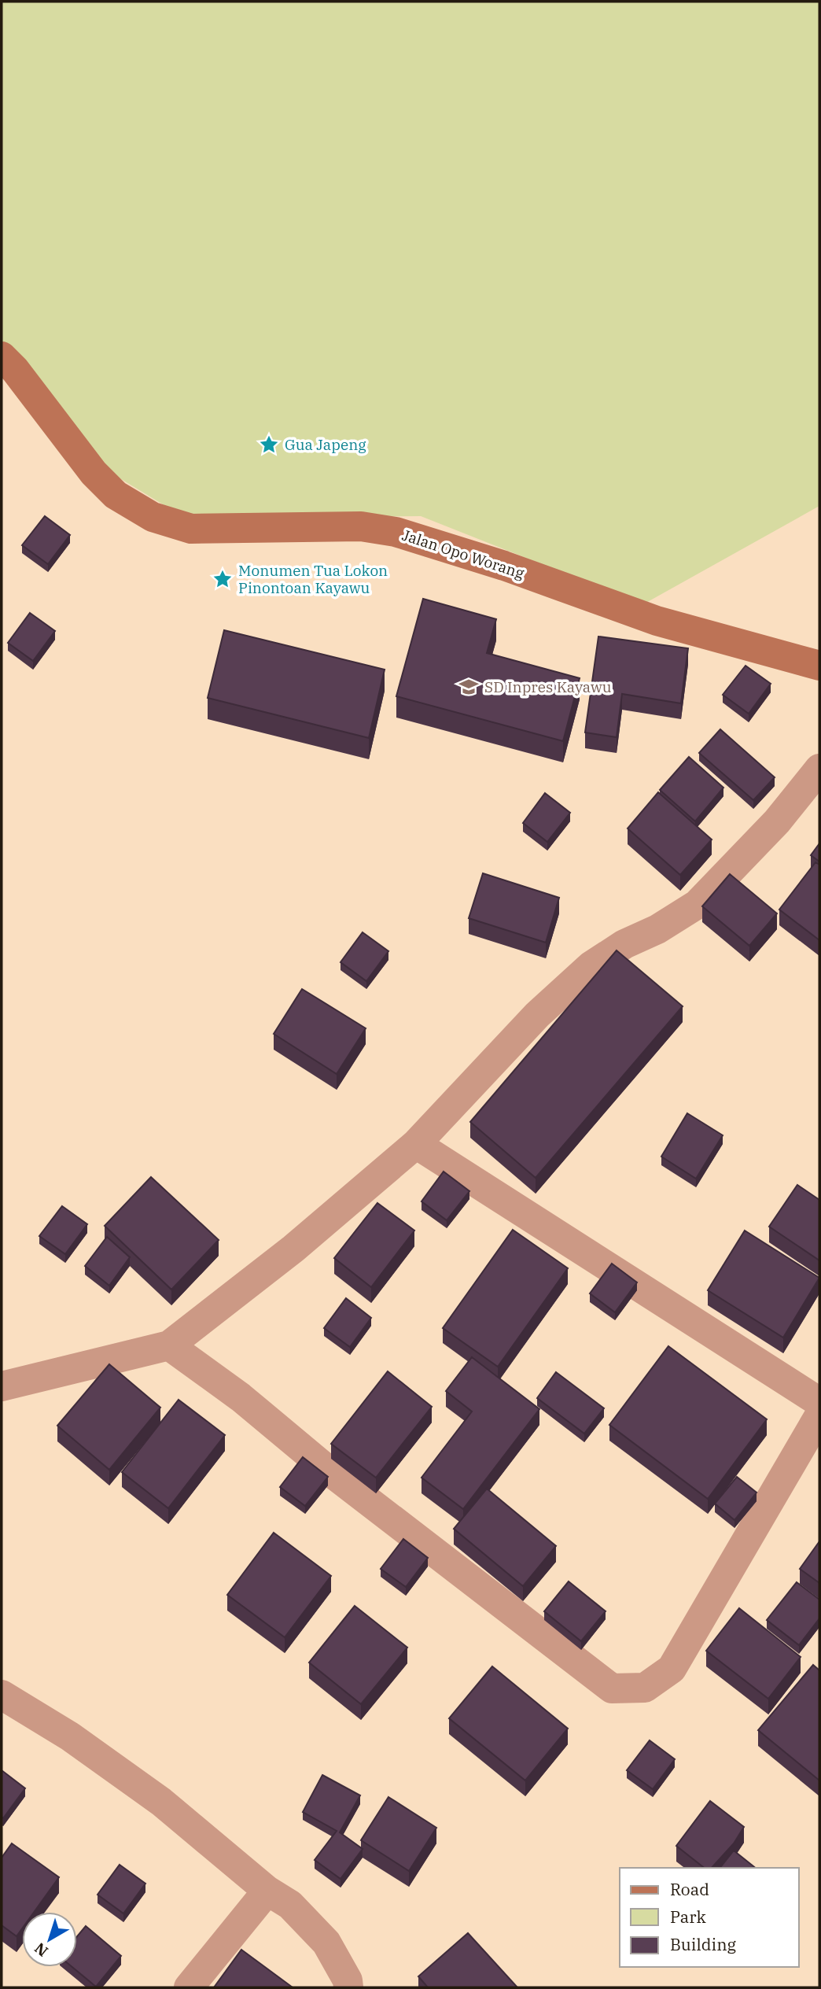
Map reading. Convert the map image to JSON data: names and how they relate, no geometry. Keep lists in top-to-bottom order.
{
  "streets": {
    "street": ["Jalan Opo Worang"]
  },
  "places": {
    "place": ["Gua Japeng", "Monumen Tua Lokon Pinontoan Kayawu"],
    "school or university": ["SD Inpres Kayawu"]
  },
  "legend": ["Road", "Park", "Building"],
  "north": "bottom left"
}
